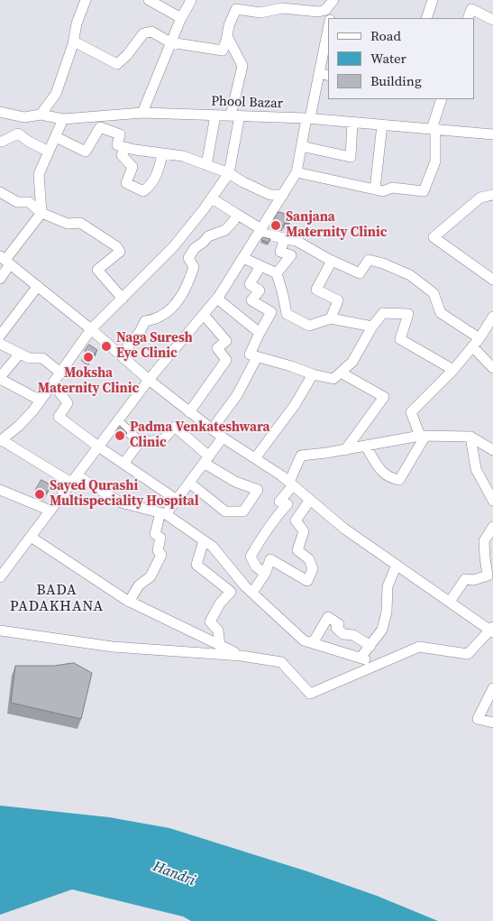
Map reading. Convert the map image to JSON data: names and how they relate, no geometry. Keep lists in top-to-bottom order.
{
  "streets": {
    "street": ["Phool Bazar"]
  },
  "districts": ["BADA PADAKHANA"],
  "water": ["Handri"],
  "places": [
    "Sanjana Maternity Clinic",
    "Naga Suresh Eye Clinic",
    "Moksha Maternity Clinic",
    "Padma Venkateshwara Clinic",
    "Sayed Qurashi Multispeciality Hospital"
  ],
  "legend": ["Road", "Water", "Building"]
}
